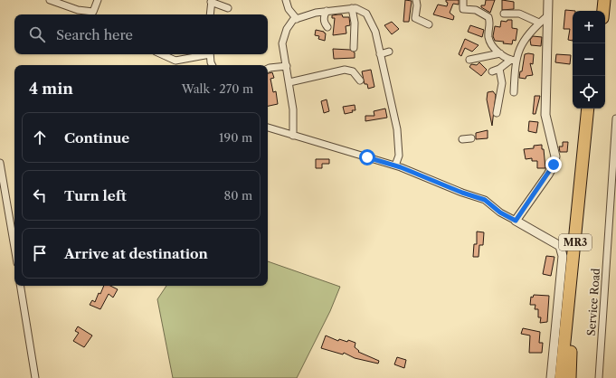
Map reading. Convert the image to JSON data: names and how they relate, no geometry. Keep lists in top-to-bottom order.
{
  "streets": {
    "highway": ["MR3"],
    "street": ["Service Road"]
  },
  "page": {
    "map_buttons": ["+", "−"],
    "search": "Search here",
    "heading": ["4 min", "Walk · 270 m"],
    "list": [
      ["Continue", "190 m"],
      ["Turn left", "80 m"],
      "Arrive at destination"
    ]
  }
}
